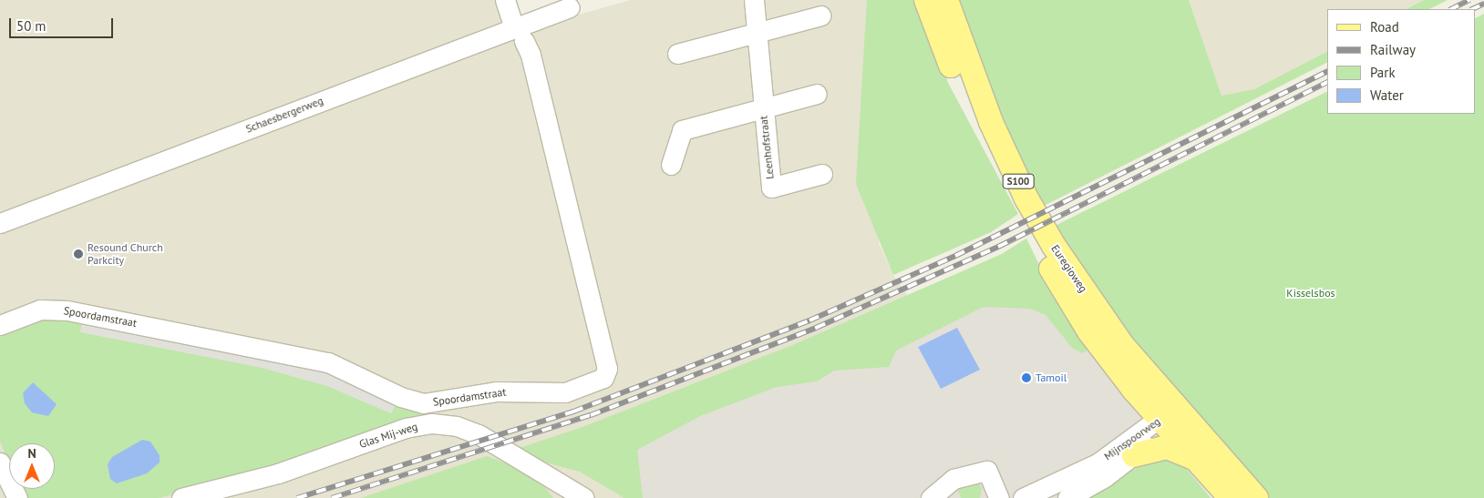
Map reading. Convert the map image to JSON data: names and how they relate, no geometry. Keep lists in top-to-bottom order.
{
  "streets": {
    "main road": ["S100", "Euregioweg"],
    "street": [
      "Schaesbergerweg",
      "Leenhofstraat",
      "Spoordamstraat",
      "Glas Mij-weg",
      "Mijnspoorweg"
    ]
  },
  "crossings": [
    ["Schaesbergerweg", "Spoordamstraat"],
    ["S100", "Euregioweg"],
    ["S100", "Mijnspoorweg"],
    ["Euregioweg", "Mijnspoorweg"]
  ],
  "parks": ["Kisselsbos"],
  "places": ["Resound Church Parkcity", "Tamoil"],
  "legend": [
    "Road",
    "Railway",
    "Park",
    "Water"
  ],
  "scale_bar": "50 m",
  "north": "top"
}
